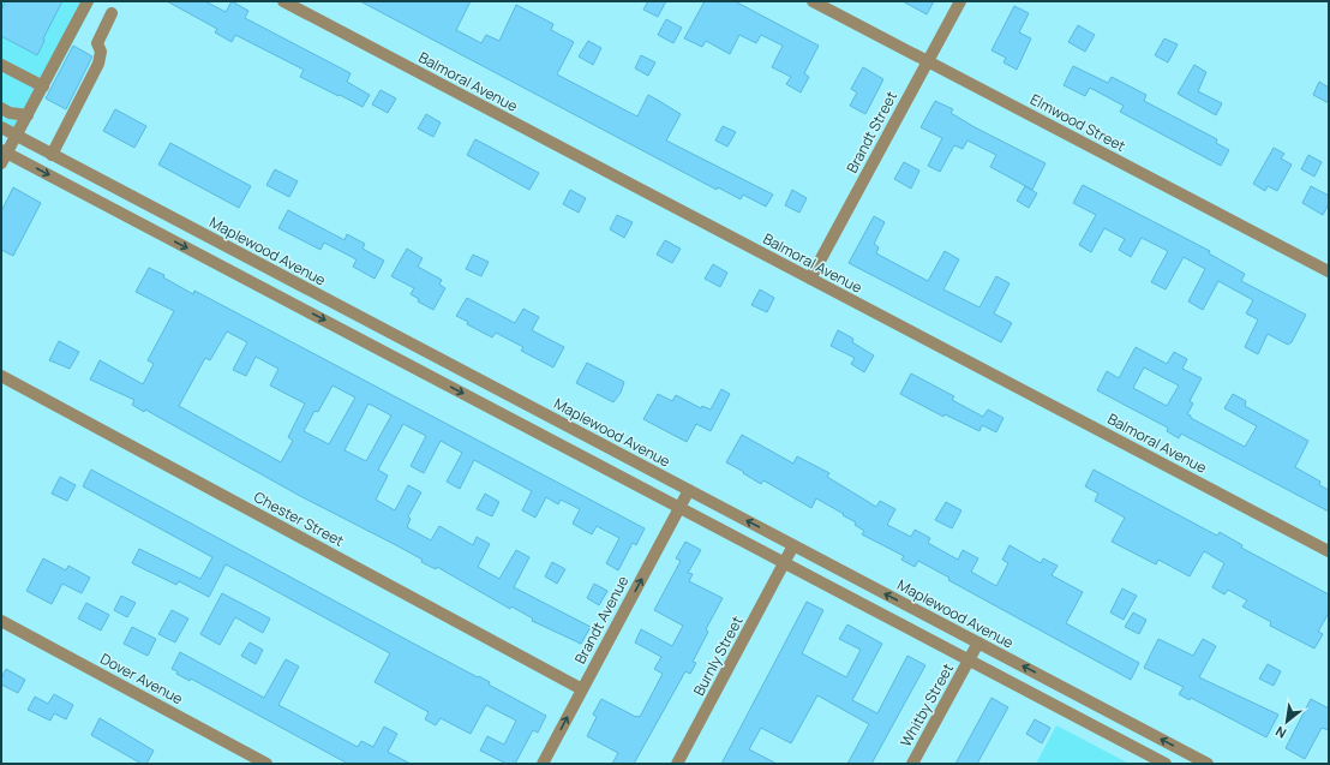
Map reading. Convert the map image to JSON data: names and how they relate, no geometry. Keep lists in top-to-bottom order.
{
  "streets": {
    "street": [
      "Balmoral Avenue",
      "Elmwood Street",
      "Brandt Street",
      "Maplewood Avenue",
      "Chester Street",
      "Brandt Avenue",
      "Burnly Street",
      "Dover Avenue",
      "Whitby Street"
    ]
  },
  "crossings": [
    ["Balmoral Avenue", "Brandt Street"],
    ["Elmwood Street", "Brandt Street"],
    ["Maplewood Avenue", "Brandt Avenue"],
    ["Maplewood Avenue", "Burnly Street"],
    ["Maplewood Avenue", "Whitby Street"],
    ["Chester Street", "Brandt Avenue"]
  ],
  "one_way": ["Brandt Avenue"],
  "north": "bottom left"
}
